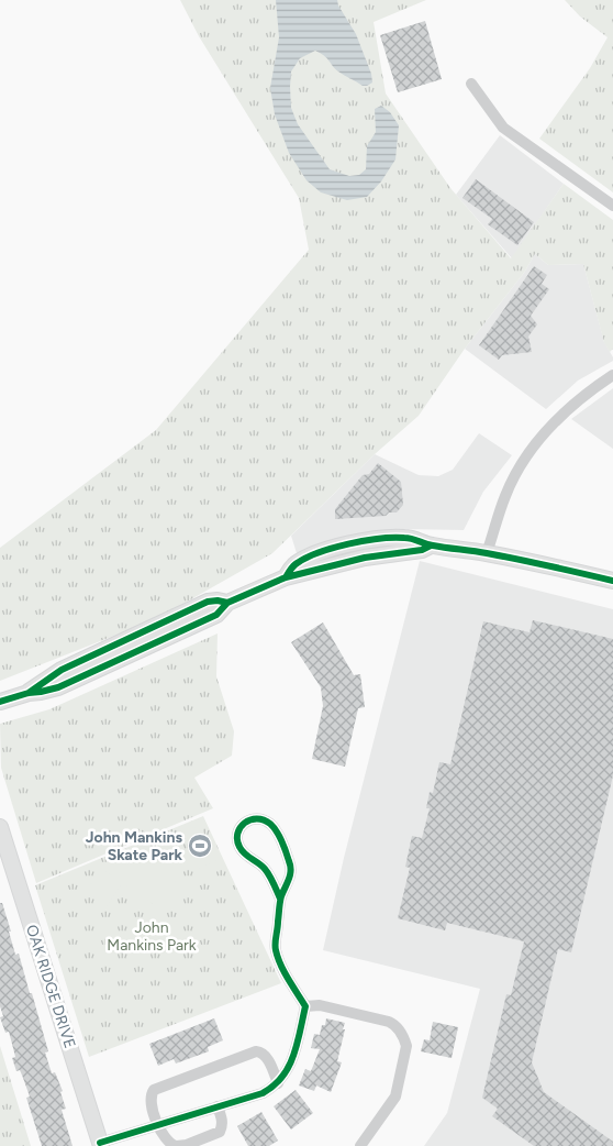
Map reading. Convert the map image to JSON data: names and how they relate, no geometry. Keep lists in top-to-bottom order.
{
  "streets": {
    "street": ["OAK RIDGE DRIVE"]
  },
  "parks": ["John Mankins Park"],
  "places": {
    "sports": ["John Mankins Skate Park"]
  }
}
